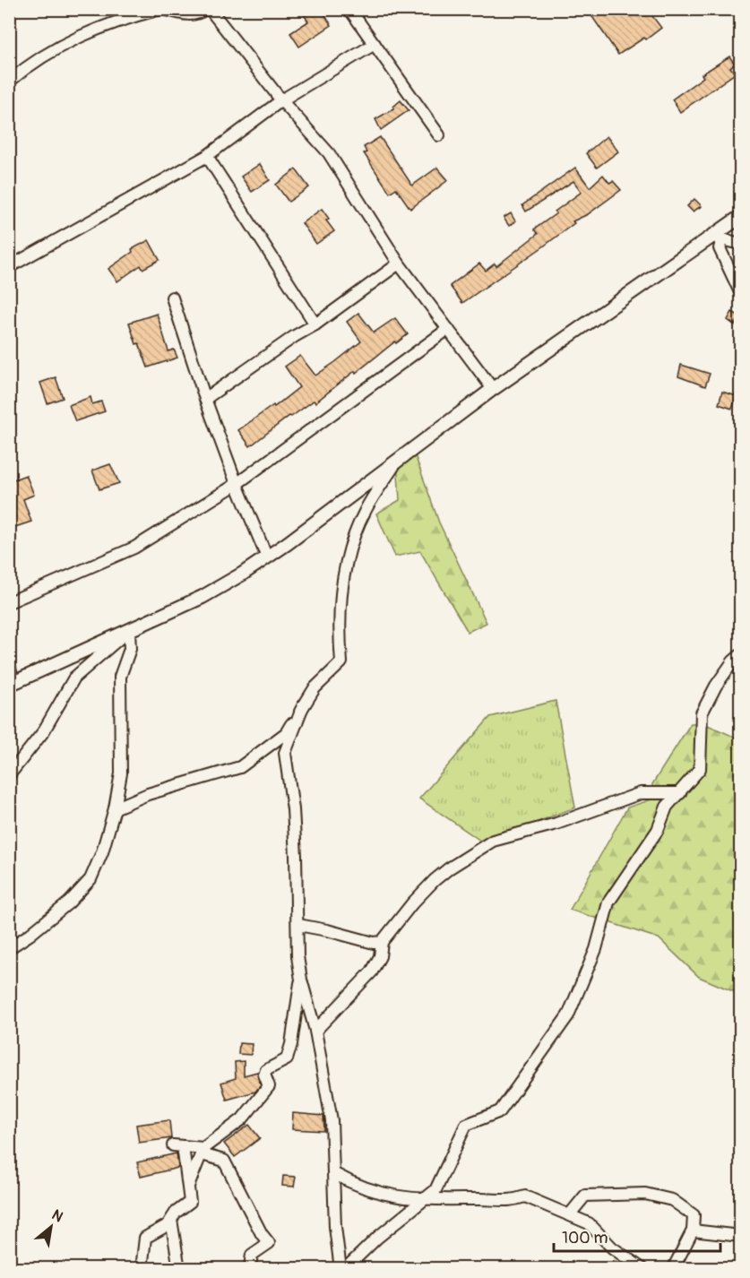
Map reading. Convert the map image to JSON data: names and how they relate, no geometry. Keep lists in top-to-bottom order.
{
  "scale_bar": "100 m",
  "north": "top right"
}
